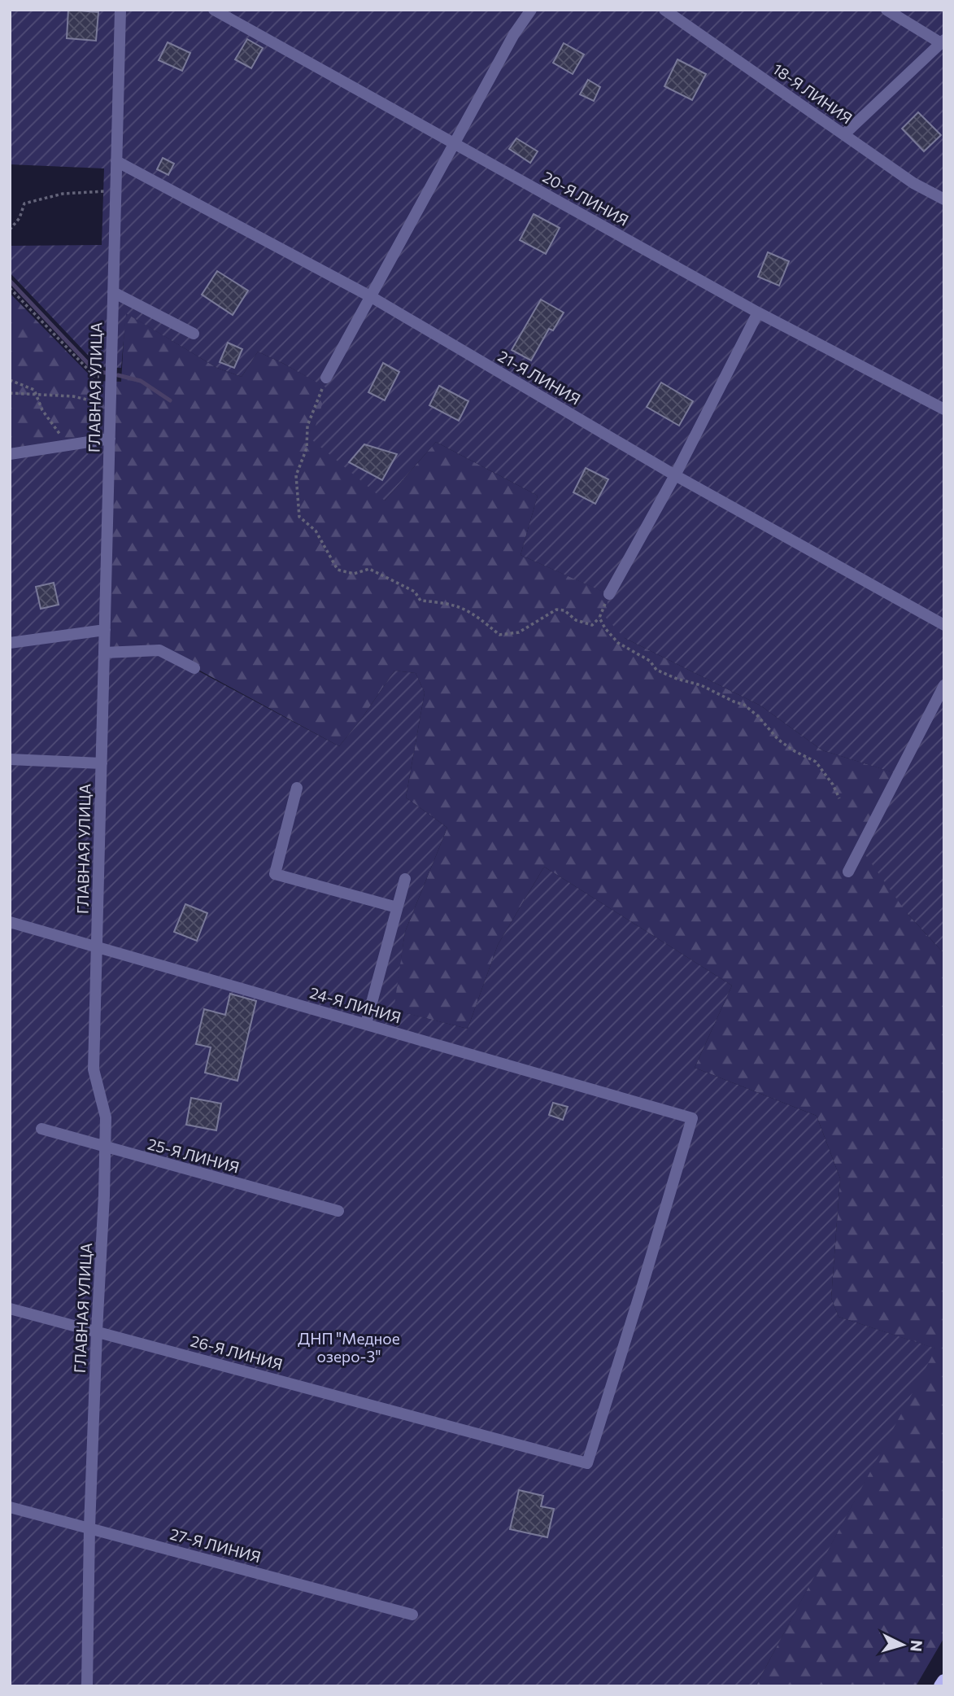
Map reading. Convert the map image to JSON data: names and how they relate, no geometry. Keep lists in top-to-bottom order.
{
  "streets": {
    "street": [
      "18-Я ЛИНИЯ",
      "20-Я ЛИНИЯ",
      "21-Я ЛИНИЯ",
      "ГЛАВНАЯ УЛИЦА",
      "24-Я ЛИНИЯ",
      "25-Я ЛИНИЯ",
      "26-Я ЛИНИЯ",
      "27-Я ЛИНИЯ"
    ]
  },
  "crossings": [
    ["21-Я ЛИНИЯ", "ГЛАВНАЯ УЛИЦА"],
    ["ГЛАВНАЯ УЛИЦА", "24-Я ЛИНИЯ"],
    ["ГЛАВНАЯ УЛИЦА", "25-Я ЛИНИЯ"],
    ["ГЛАВНАЯ УЛИЦА", "26-Я ЛИНИЯ"],
    ["ГЛАВНАЯ УЛИЦА", "27-Я ЛИНИЯ"],
    ["24-Я ЛИНИЯ", "26-Я ЛИНИЯ"]
  ],
  "parks": ["ДНП \"Медное озеро-3\""],
  "north": "right"
}
